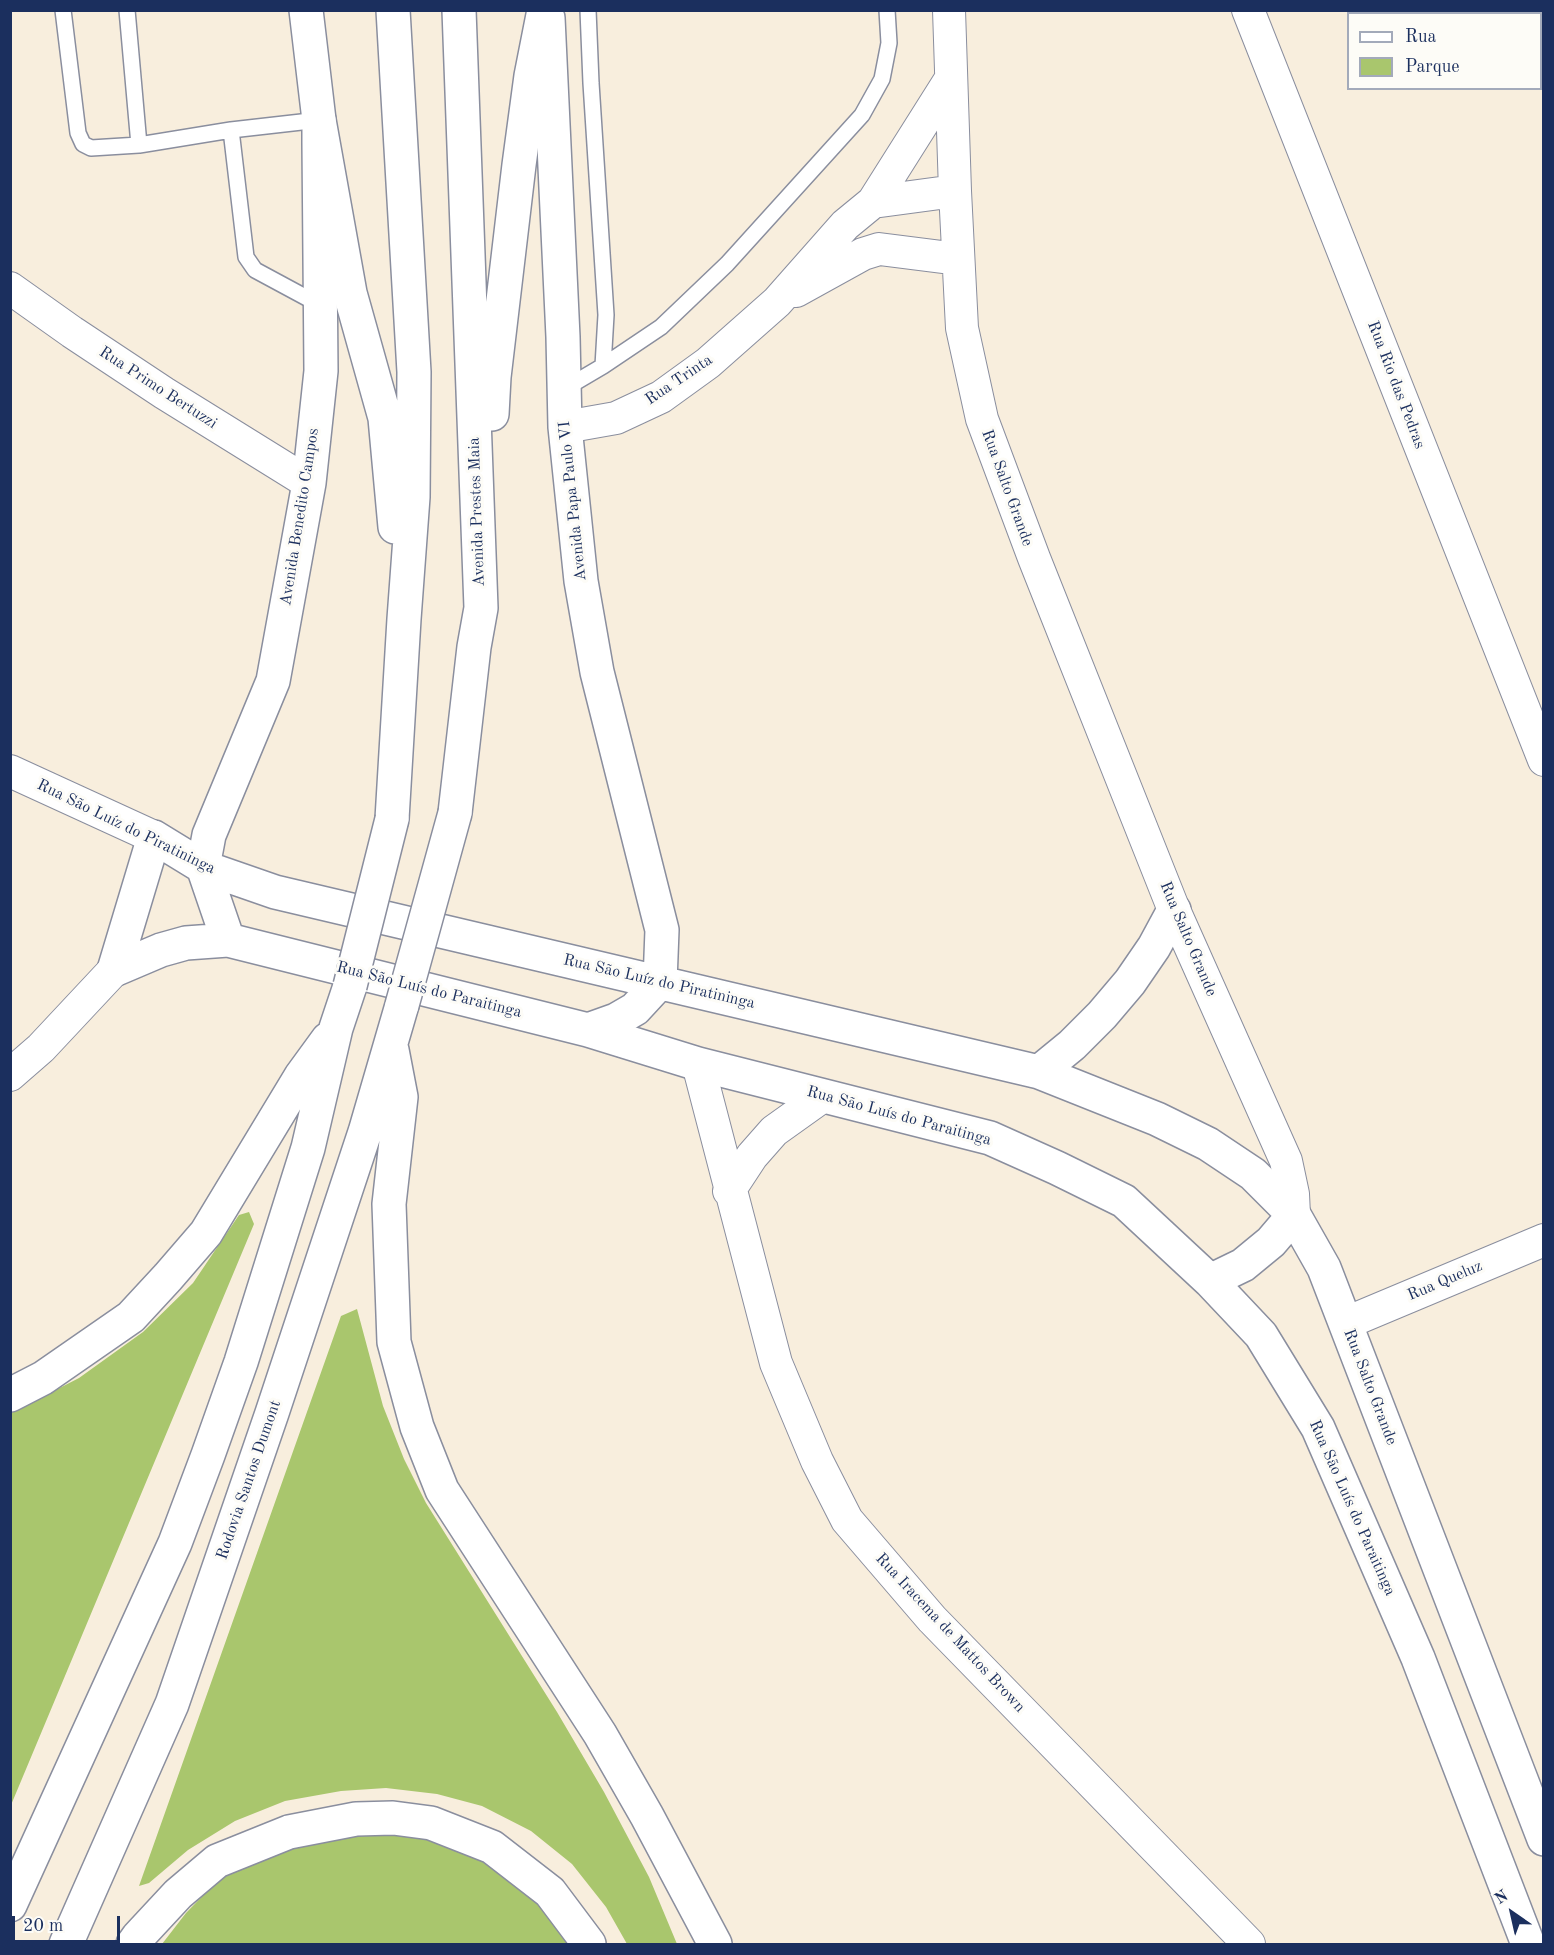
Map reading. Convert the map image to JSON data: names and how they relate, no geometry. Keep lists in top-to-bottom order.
{
  "streets": {
    "main road": [
      "Rua Salto Grande",
      "Avenida Papa Paulo VI",
      "Avenida Prestes Maia",
      "Avenida Benedito Campos",
      "Rua São Luíz do Piratininga",
      "Rua São Luís do Paraitinga",
      "Rodovia Santos Dumont"
    ],
    "street": [
      "Rua Trinta",
      "Rua Rio das Pedras",
      "Rua Primo Bertuzzi",
      "Rua Queluz",
      "Rua Iracema de Mattos Brown"
    ]
  },
  "crossings": [
    ["Rua Trinta", "Rua Salto Grande"],
    ["Rua Trinta", "Avenida Papa Paulo VI"],
    ["Rua Primo Bertuzzi", "Avenida Benedito Campos"],
    ["Rua Salto Grande", "Rua São Luíz do Piratininga"],
    ["Rua Salto Grande", "Rua Queluz"],
    ["Avenida Papa Paulo VI", "Rua São Luíz do Piratininga"],
    ["Avenida Prestes Maia", "Rodovia Santos Dumont"],
    ["Avenida Benedito Campos", "Rua São Luíz do Piratininga"],
    ["Rua São Luís do Paraitinga", "Rua Iracema de Mattos Brown"]
  ],
  "legend": ["Rua", "Parque"],
  "scale_bar": "20 m",
  "north": "top left"
}
